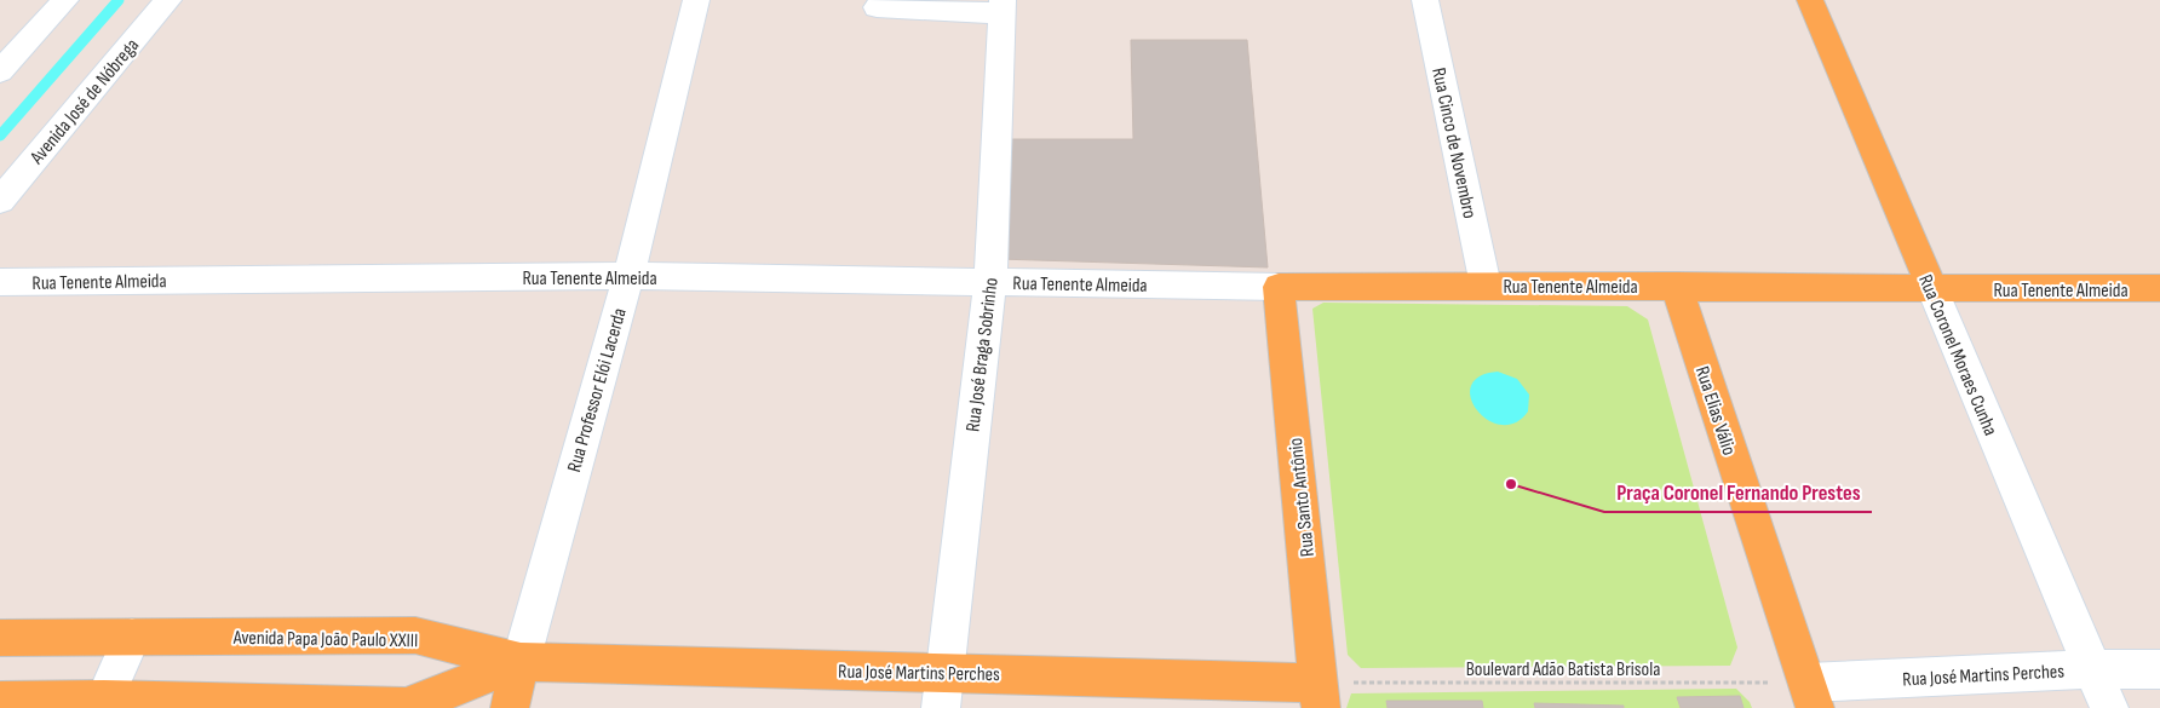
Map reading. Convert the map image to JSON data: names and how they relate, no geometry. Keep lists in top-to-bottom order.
{
  "streets": {
    "main road": [
      "Rua Tenente Almeida",
      "Rua Coronel Moraes Cunha",
      "Rua Professor Elói Lacerda",
      "Rua Elias Válio",
      "Rua Santo Antônio",
      "Avenida Papa João Paulo XXIII",
      "Rua José Martins Perches"
    ],
    "street": ["Avenida José de Nóbrega", "Rua Cinco de Novembro", "Rua José Braga Sobrinho"],
    "path": ["Boulevard Adão Batista Brisola"]
  },
  "crossings": [
    ["Rua Cinco de Novembro", "Rua Tenente Almeida"],
    ["Rua Tenente Almeida", "Rua José Braga Sobrinho"],
    ["Rua Tenente Almeida", "Rua Coronel Moraes Cunha"],
    ["Rua Tenente Almeida", "Rua Professor Elói Lacerda"],
    ["Rua Tenente Almeida", "Rua Elias Válio"],
    ["Rua Tenente Almeida", "Rua Santo Antônio"],
    ["Rua José Braga Sobrinho", "Rua José Martins Perches"],
    ["Rua Coronel Moraes Cunha", "Rua José Martins Perches"],
    ["Rua Professor Elói Lacerda", "Avenida Papa João Paulo XXIII"],
    ["Rua Professor Elói Lacerda", "Rua José Martins Perches"],
    ["Rua Elias Válio", "Boulevard Adão Batista Brisola"],
    ["Rua Elias Válio", "Rua José Martins Perches"],
    ["Rua Santo Antônio", "Boulevard Adão Batista Brisola"],
    ["Rua Santo Antônio", "Rua José Martins Perches"],
    ["Avenida Papa João Paulo XXIII", "Rua José Martins Perches"],
    ["Boulevard Adão Batista Brisola", "Rua José Martins Perches"]
  ],
  "places": ["Praça Coronel Fernando Prestes"]
}
